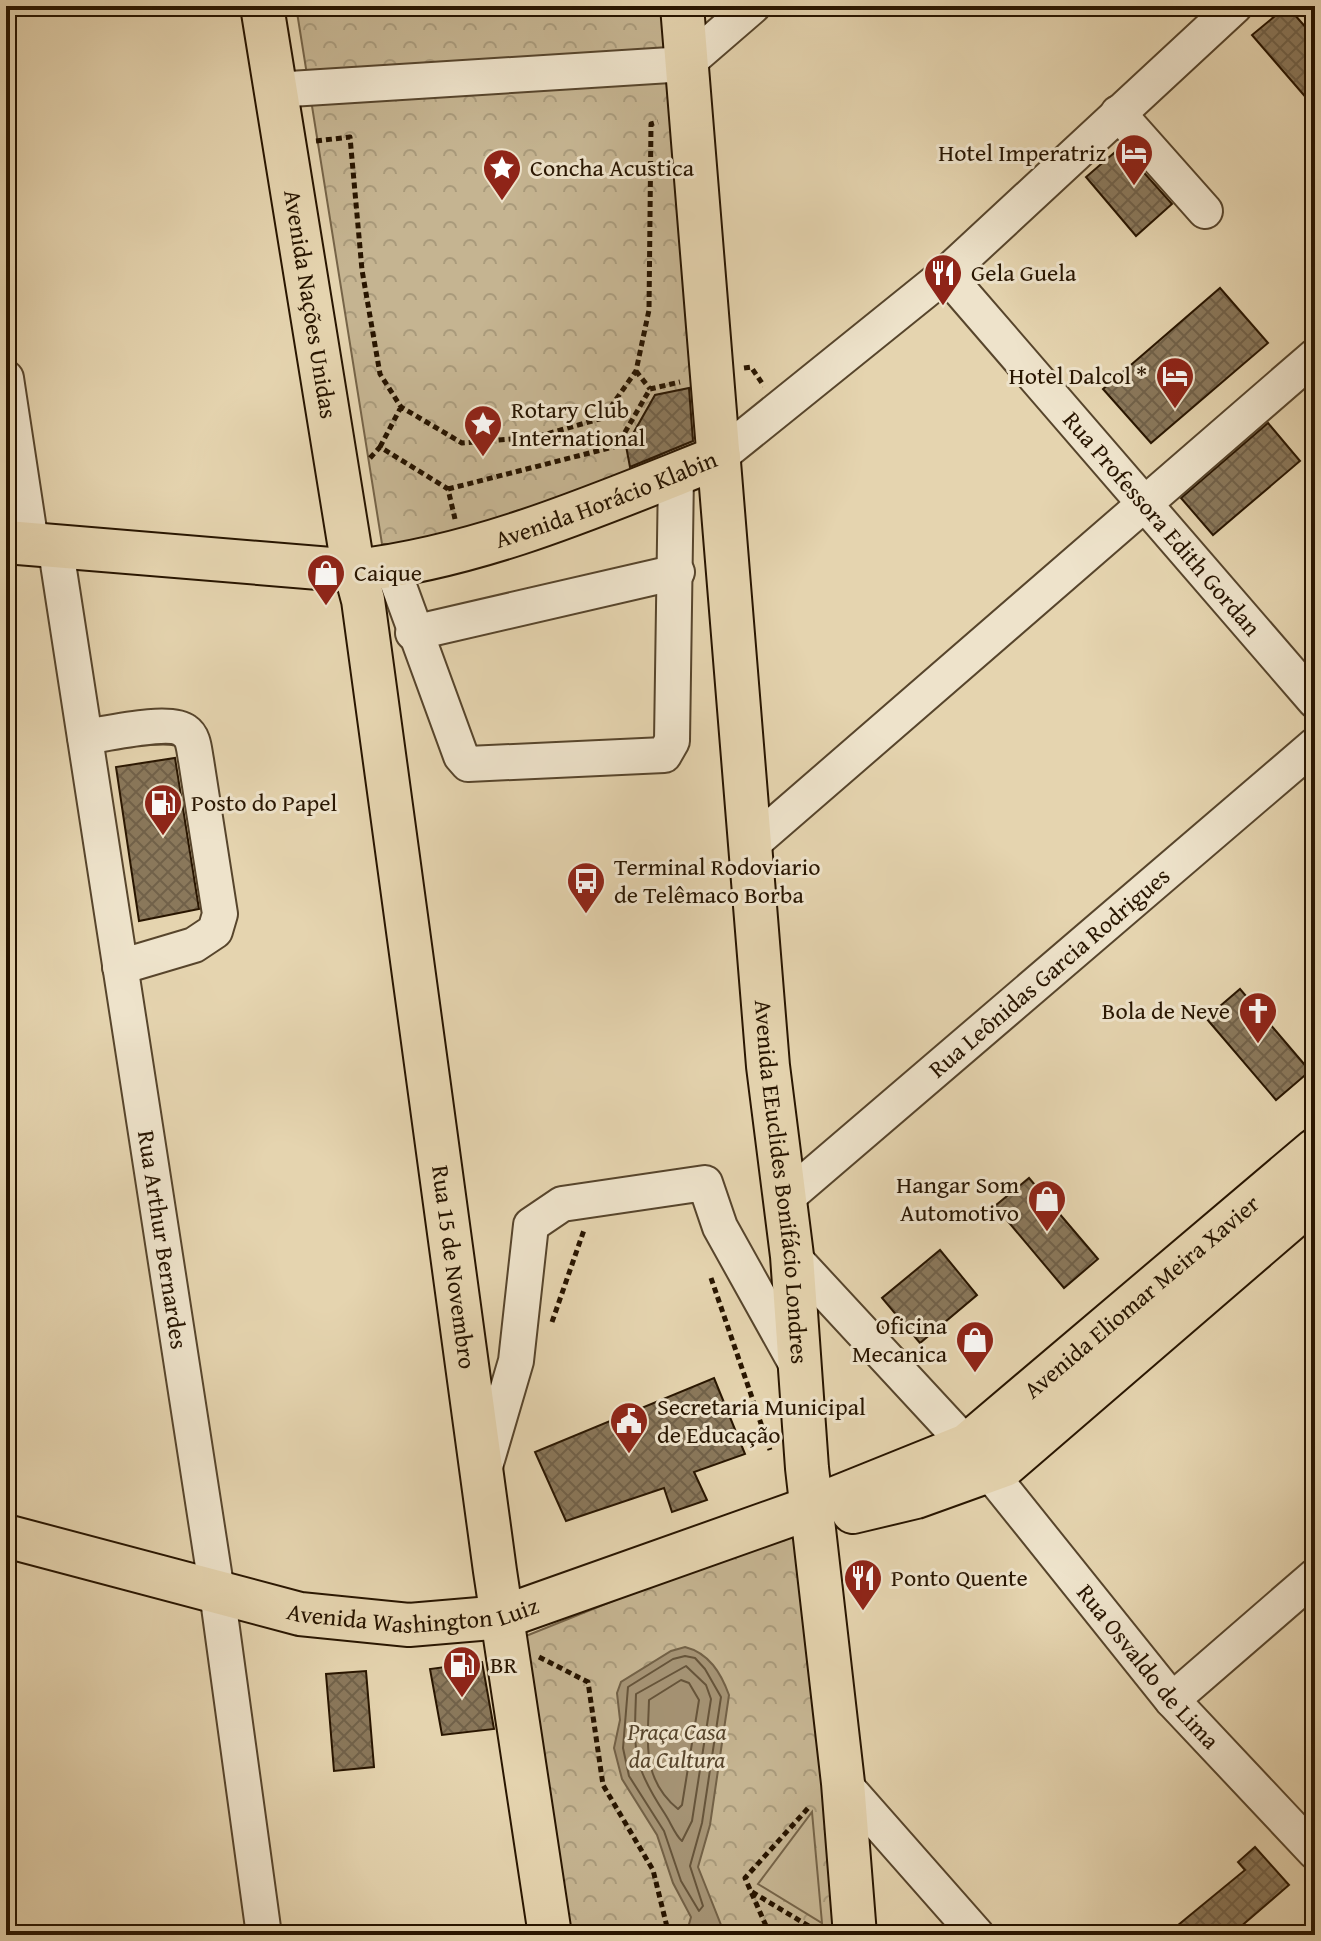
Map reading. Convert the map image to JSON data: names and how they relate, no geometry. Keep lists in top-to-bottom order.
{
  "streets": {
    "main road": [
      "Avenida Nações Unidas",
      "Avenida Horácio Klabin",
      "Avenida EEuclides Bonifácio Londres",
      "Rua 15 de Novembro",
      "Avenida Eliomar Meira Xavier",
      "Avenida Washington Luiz"
    ],
    "street": [
      "Rua Professora Edith Gordan",
      "Rua Leônidas Garcia Rodrigues",
      "Rua Arthur Bernardes",
      "Rua Osvaldo de Lima"
    ]
  },
  "crossings": [
    ["Avenida Nações Unidas", "Avenida Horácio Klabin"],
    ["Avenida Nações Unidas", "Rua 15 de Novembro"],
    ["Avenida Horácio Klabin", "Rua Professora Edith Gordan"],
    ["Avenida Horácio Klabin", "Avenida EEuclides Bonifácio Londres"],
    ["Avenida Horácio Klabin", "Rua Arthur Bernardes"],
    ["Avenida Horácio Klabin", "Rua 15 de Novembro"],
    ["Rua Leônidas Garcia Rodrigues", "Avenida EEuclides Bonifácio Londres"],
    ["Avenida EEuclides Bonifácio Londres", "Avenida Washington Luiz"],
    ["Avenida EEuclides Bonifácio Londres", "Rua Osvaldo de Lima"],
    ["Rua Arthur Bernardes", "Avenida Washington Luiz"],
    ["Rua 15 de Novembro", "Avenida Washington Luiz"],
    ["Avenida Eliomar Meira Xavier", "Avenida Washington Luiz"],
    ["Avenida Eliomar Meira Xavier", "Rua Osvaldo de Lima"],
    ["Avenida Washington Luiz", "Rua Osvaldo de Lima"]
  ],
  "parks": ["Praça Casa da Cultura"],
  "places": {
    "hotel": ["Hotel Imperatriz", "Hotel Dalcol *"],
    "place": ["Concha Acustica", "Rotary Club International"],
    "restaurant": ["Gela Guela", "Ponto Quente"],
    "shop": ["Caique", "Hangar Som Automotivo", "Oficina Mecanica"],
    "fuel station": ["Posto do Papel", "BR"],
    "bus stop": ["Terminal Rodoviario de Telêmaco Borba"],
    "church": ["Bola de Neve"],
    "public building": ["Secretaria Municipal de Educação"]
  }
}
